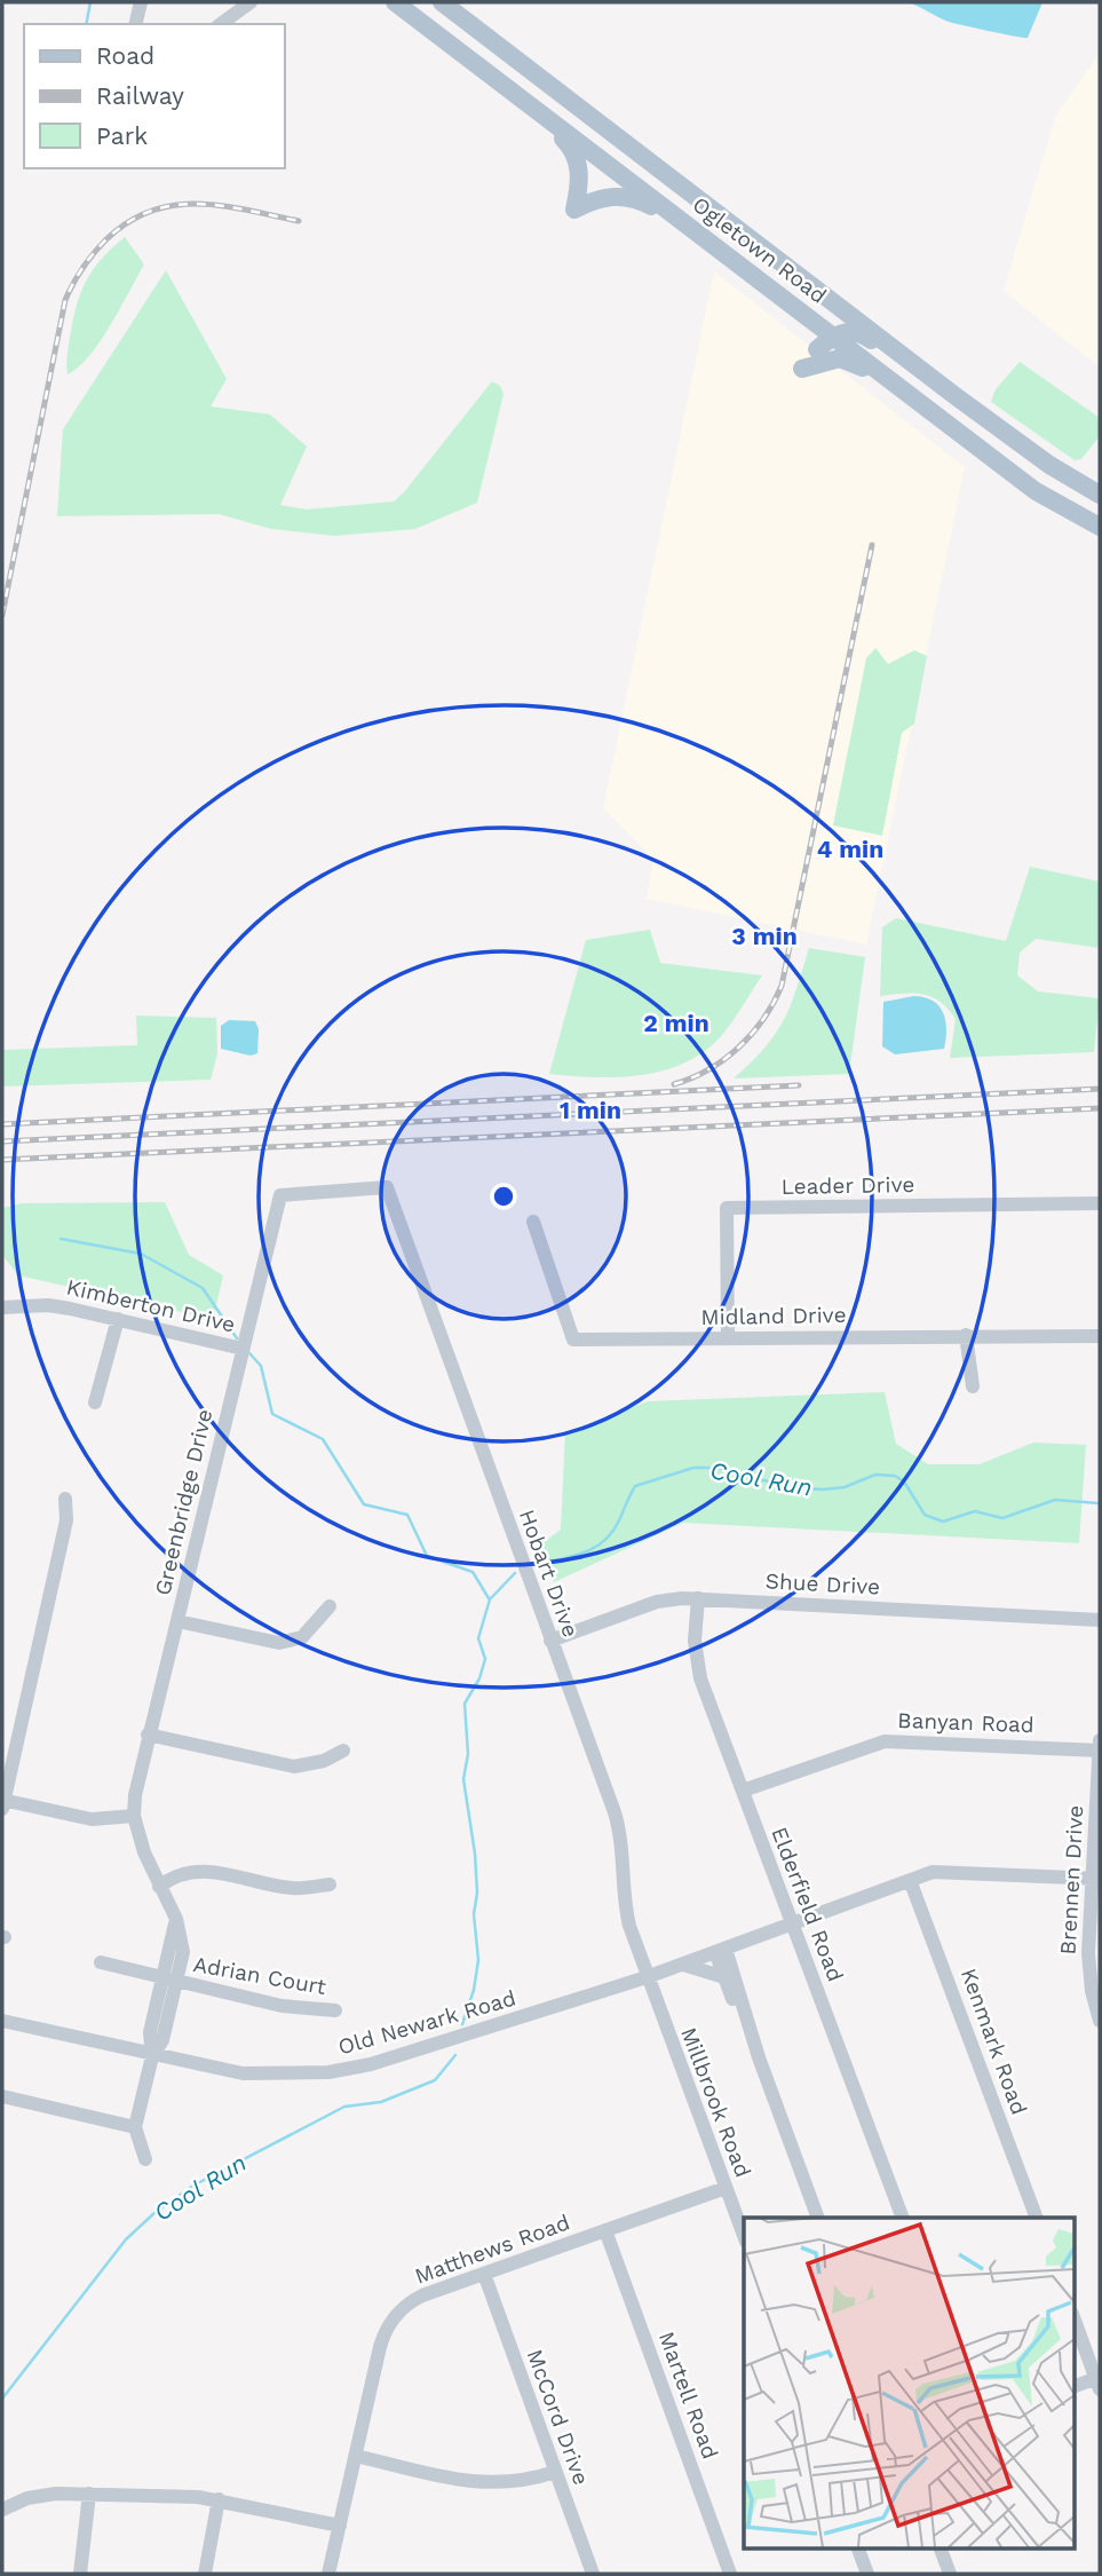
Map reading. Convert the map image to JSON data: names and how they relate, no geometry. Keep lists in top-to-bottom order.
{
  "streets": {
    "main road": ["Ogletown Road"],
    "street": [
      "Leader Drive",
      "Kimberton Drive",
      "Midland Drive",
      "Greenbridge Drive",
      "Hobart Drive",
      "Shue Drive",
      "Banyan Road",
      "Brennen Drive",
      "Elderfield Road",
      "Adrian Court",
      "Old Newark Road",
      "Kenmark Road",
      "Millbrook Road",
      "Matthews Road",
      "Martell Road",
      "McCord Drive"
    ]
  },
  "crossings": [
    ["Leader Drive", "Midland Drive"],
    ["Kimberton Drive", "Greenbridge Drive"],
    ["Greenbridge Drive", "Hobart Drive"],
    ["Greenbridge Drive", "Adrian Court"],
    ["Greenbridge Drive", "Old Newark Road"],
    ["Hobart Drive", "Shue Drive"],
    ["Hobart Drive", "Old Newark Road"],
    ["Hobart Drive", "Millbrook Road"],
    ["Shue Drive", "Elderfield Road"],
    ["Banyan Road", "Brennen Drive"],
    ["Banyan Road", "Elderfield Road"],
    ["Brennen Drive", "Old Newark Road"],
    ["Elderfield Road", "Old Newark Road"],
    ["Old Newark Road", "Kenmark Road"],
    ["Old Newark Road", "Millbrook Road"],
    ["Millbrook Road", "Matthews Road"],
    ["Matthews Road", "Martell Road"],
    ["Matthews Road", "McCord Drive"]
  ],
  "water": ["Cool Run"],
  "legend": ["Road", "Railway", "Park"],
  "rings": [
    "4 min",
    "3 min",
    "2 min",
    "1 min"
  ]
}
